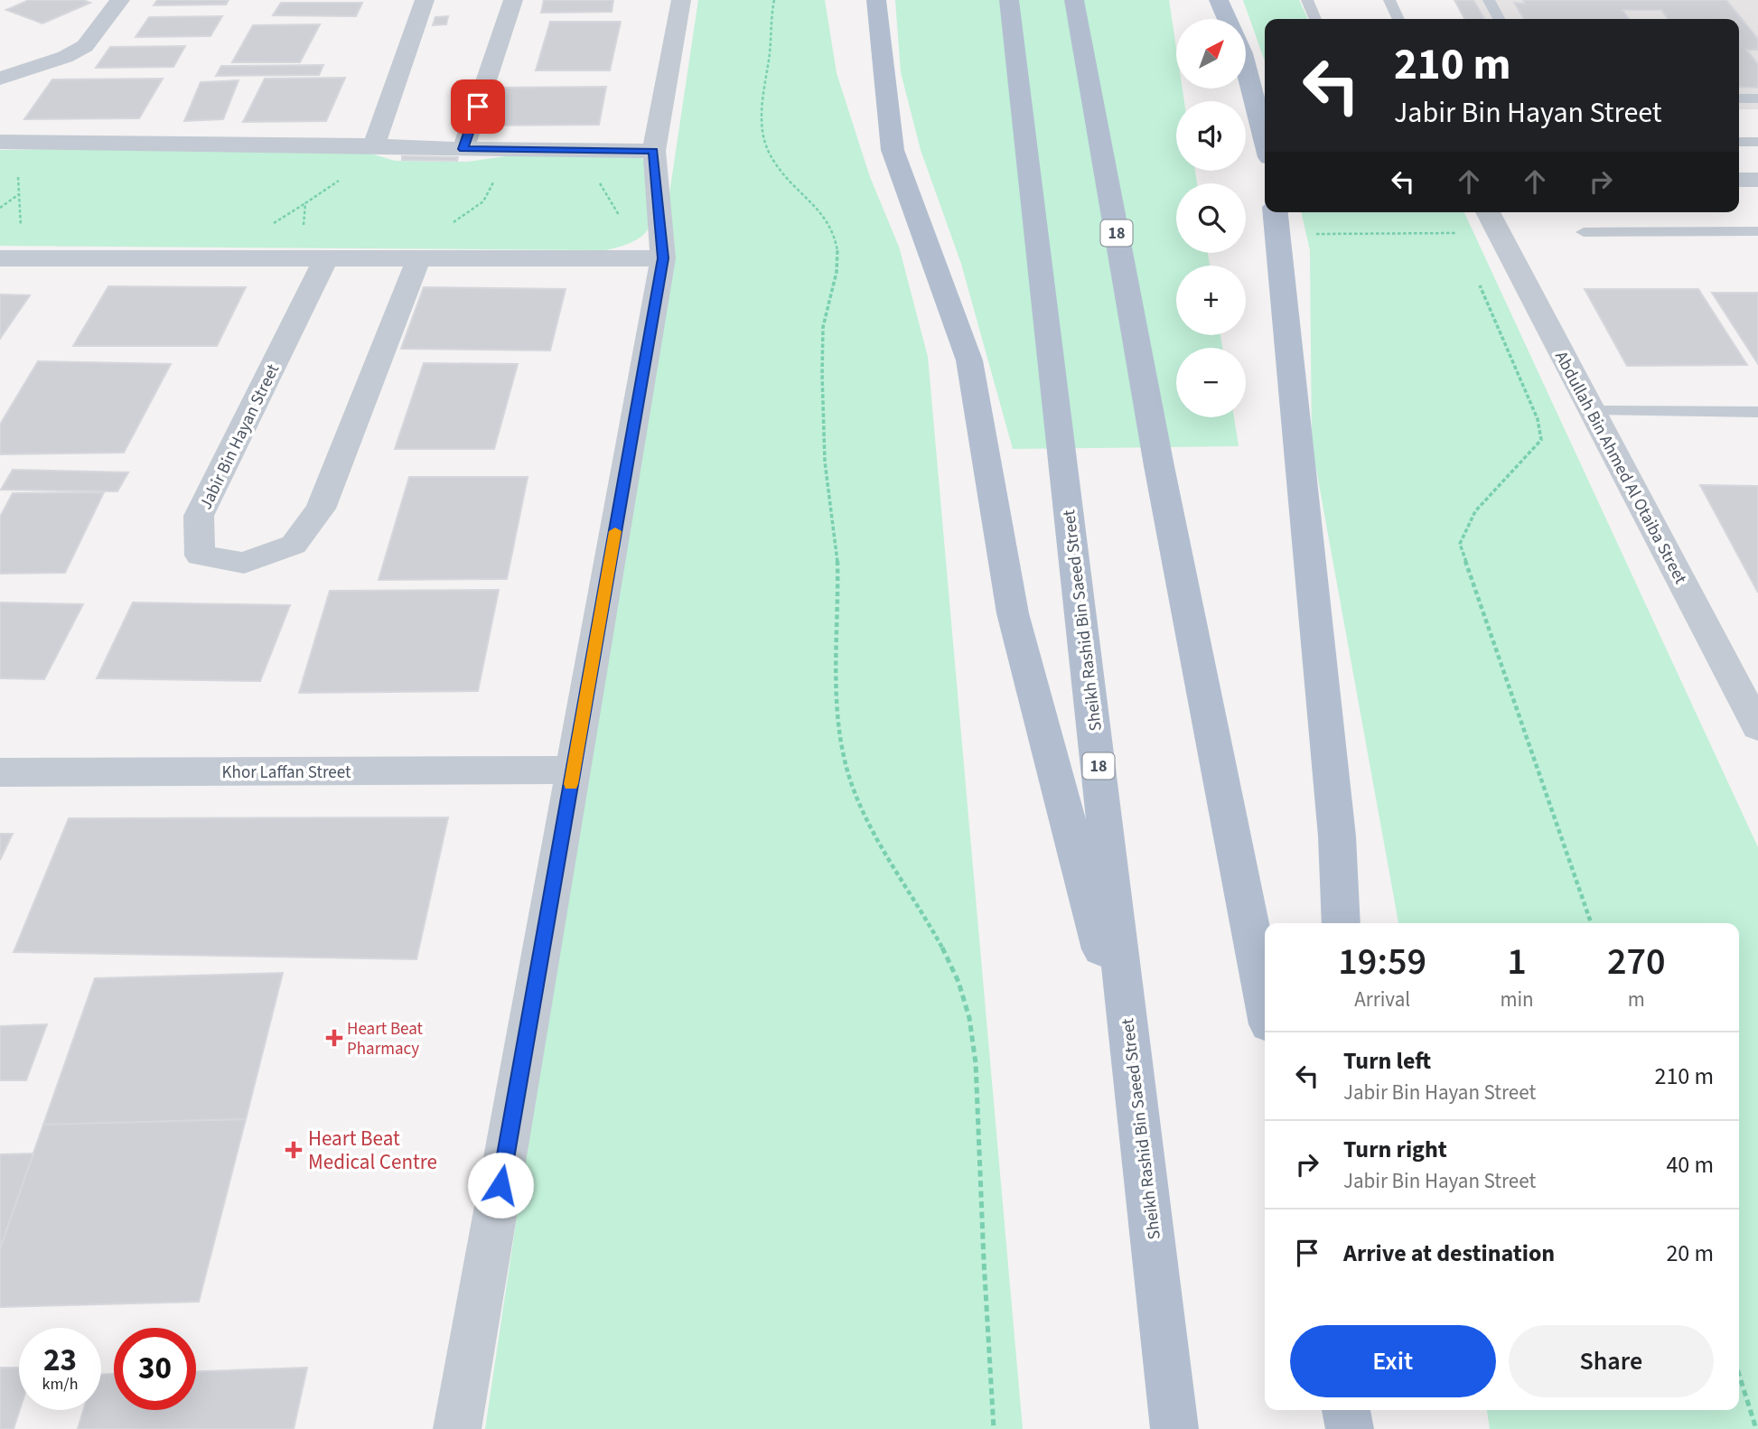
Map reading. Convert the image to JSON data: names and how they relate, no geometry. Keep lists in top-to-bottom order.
{
  "streets": {
    "main road": ["18", "Sheikh Rashid Bin Saeed Street"],
    "street": ["Jabir Bin Hayan Street", "Abdullah Bin Ahmed Al Otaiba Street", "Khor Laffan Street"]
  },
  "places": {
    "health": ["Heart Beat Pharmacy", "Heart Beat Medical Centre"]
  },
  "north": "top right",
  "page": {
    "map_buttons": ["+", "−"],
    "turn": ["210 m", "Jabir Bin Hayan Street"],
    "eta": [
      "19:59",
      "Arrival",
      "1",
      "min",
      "270",
      "m"
    ],
    "list": [
      {
        "name": "Turn left",
        "note": "Jabir Bin Hayan Street",
        "value": "210 m"
      },
      {
        "name": "Turn right",
        "note": "Jabir Bin Hayan Street",
        "value": "40 m"
      },
      {
        "name": "Arrive at destination",
        "value": "20 m"
      }
    ],
    "buttons": ["Exit", "Share"],
    "speed": "23 km/h",
    "limit": "30"
  }
}
